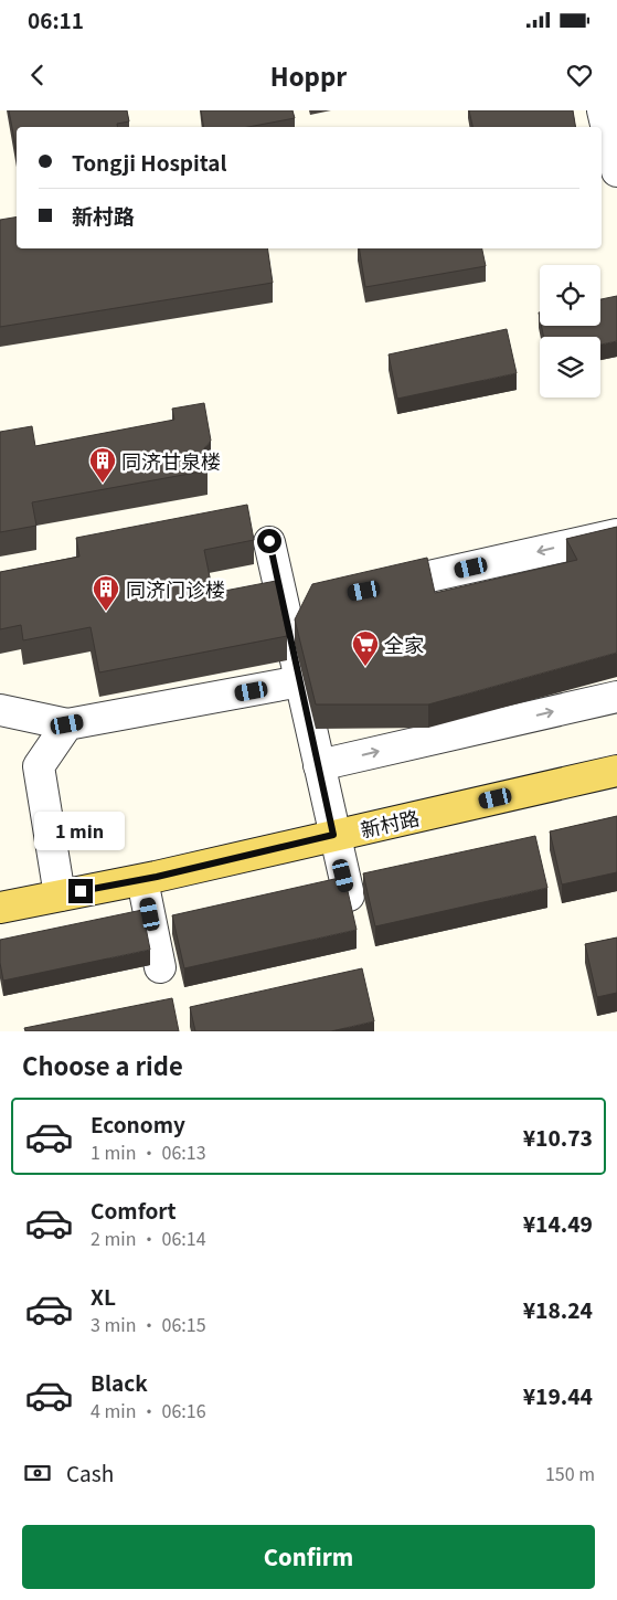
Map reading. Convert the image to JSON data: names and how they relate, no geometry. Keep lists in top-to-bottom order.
{
  "streets": {
    "main road": ["新村路"]
  },
  "places": {
    "building": ["同济甘泉楼", "同济门诊楼"],
    "supermarket": ["全家"]
  },
  "page": {
    "status": "06:11",
    "header": "Hoppr",
    "banner": ["Tongji Hospital", "新村路"],
    "bubble": "1 min",
    "heading": "Choose a ride",
    "list": [
      {
        "name": "Economy",
        "note": "1 min · 06:13",
        "value": "¥10.73"
      },
      {
        "name": "Comfort",
        "note": "2 min · 06:14",
        "value": "¥14.49"
      },
      {
        "name": "XL",
        "note": "3 min · 06:15",
        "value": "¥18.24"
      },
      {
        "name": "Black",
        "note": "4 min · 06:16",
        "value": "¥19.44"
      }
    ],
    "pay": ["Cash", "150 m"],
    "buttons": "Confirm"
  }
}
